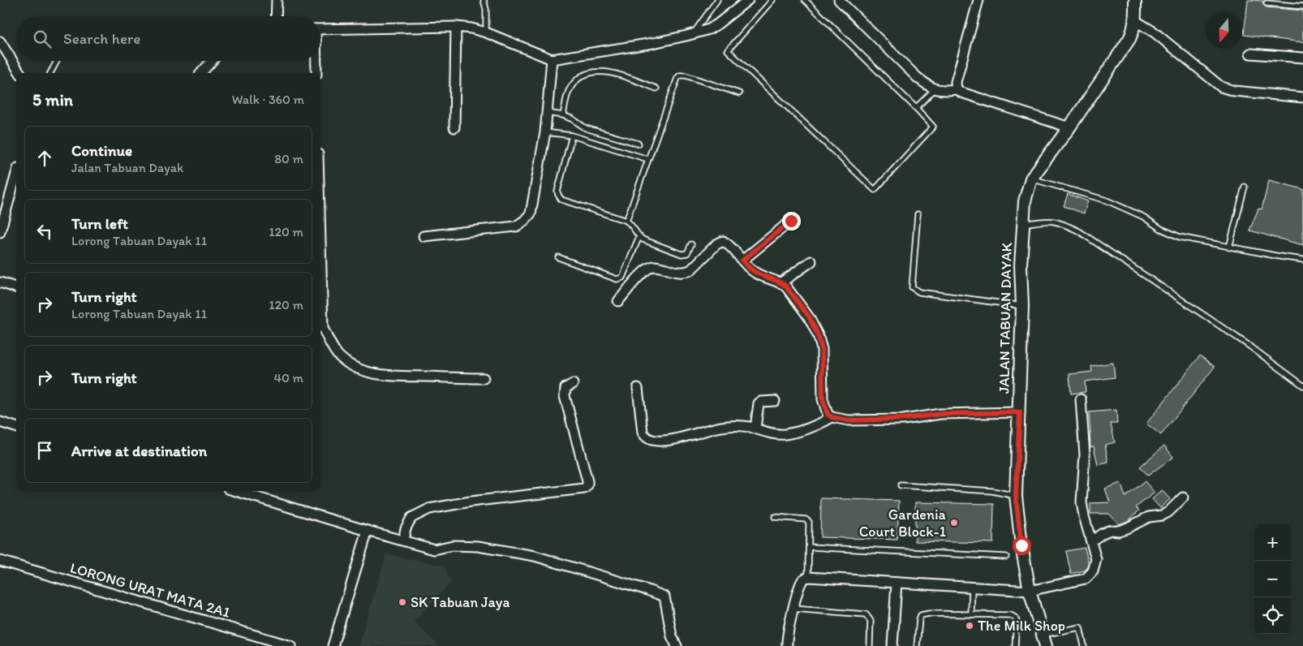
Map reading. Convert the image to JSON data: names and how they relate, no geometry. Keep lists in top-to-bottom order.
{
  "streets": {
    "street": ["JALAN TABUAN DAYAK", "LORONG URAT MATA 2A1"]
  },
  "places": ["Gardenia Court Block-1", "SK Tabuan Jaya", "The Milk Shop"],
  "north": "bottom",
  "page": {
    "search": "Search here",
    "heading": ["5 min", "Walk · 360 m"],
    "list": [
      ["Continue", "Jalan Tabuan Dayak", "80 m"],
      ["Turn left", "Lorong Tabuan Dayak 11", "120 m"],
      ["Turn right", "Lorong Tabuan Dayak 11", "120 m"],
      ["Turn right", "40 m"],
      "Arrive at destination"
    ],
    "map_buttons": ["+", "−"]
  }
}
